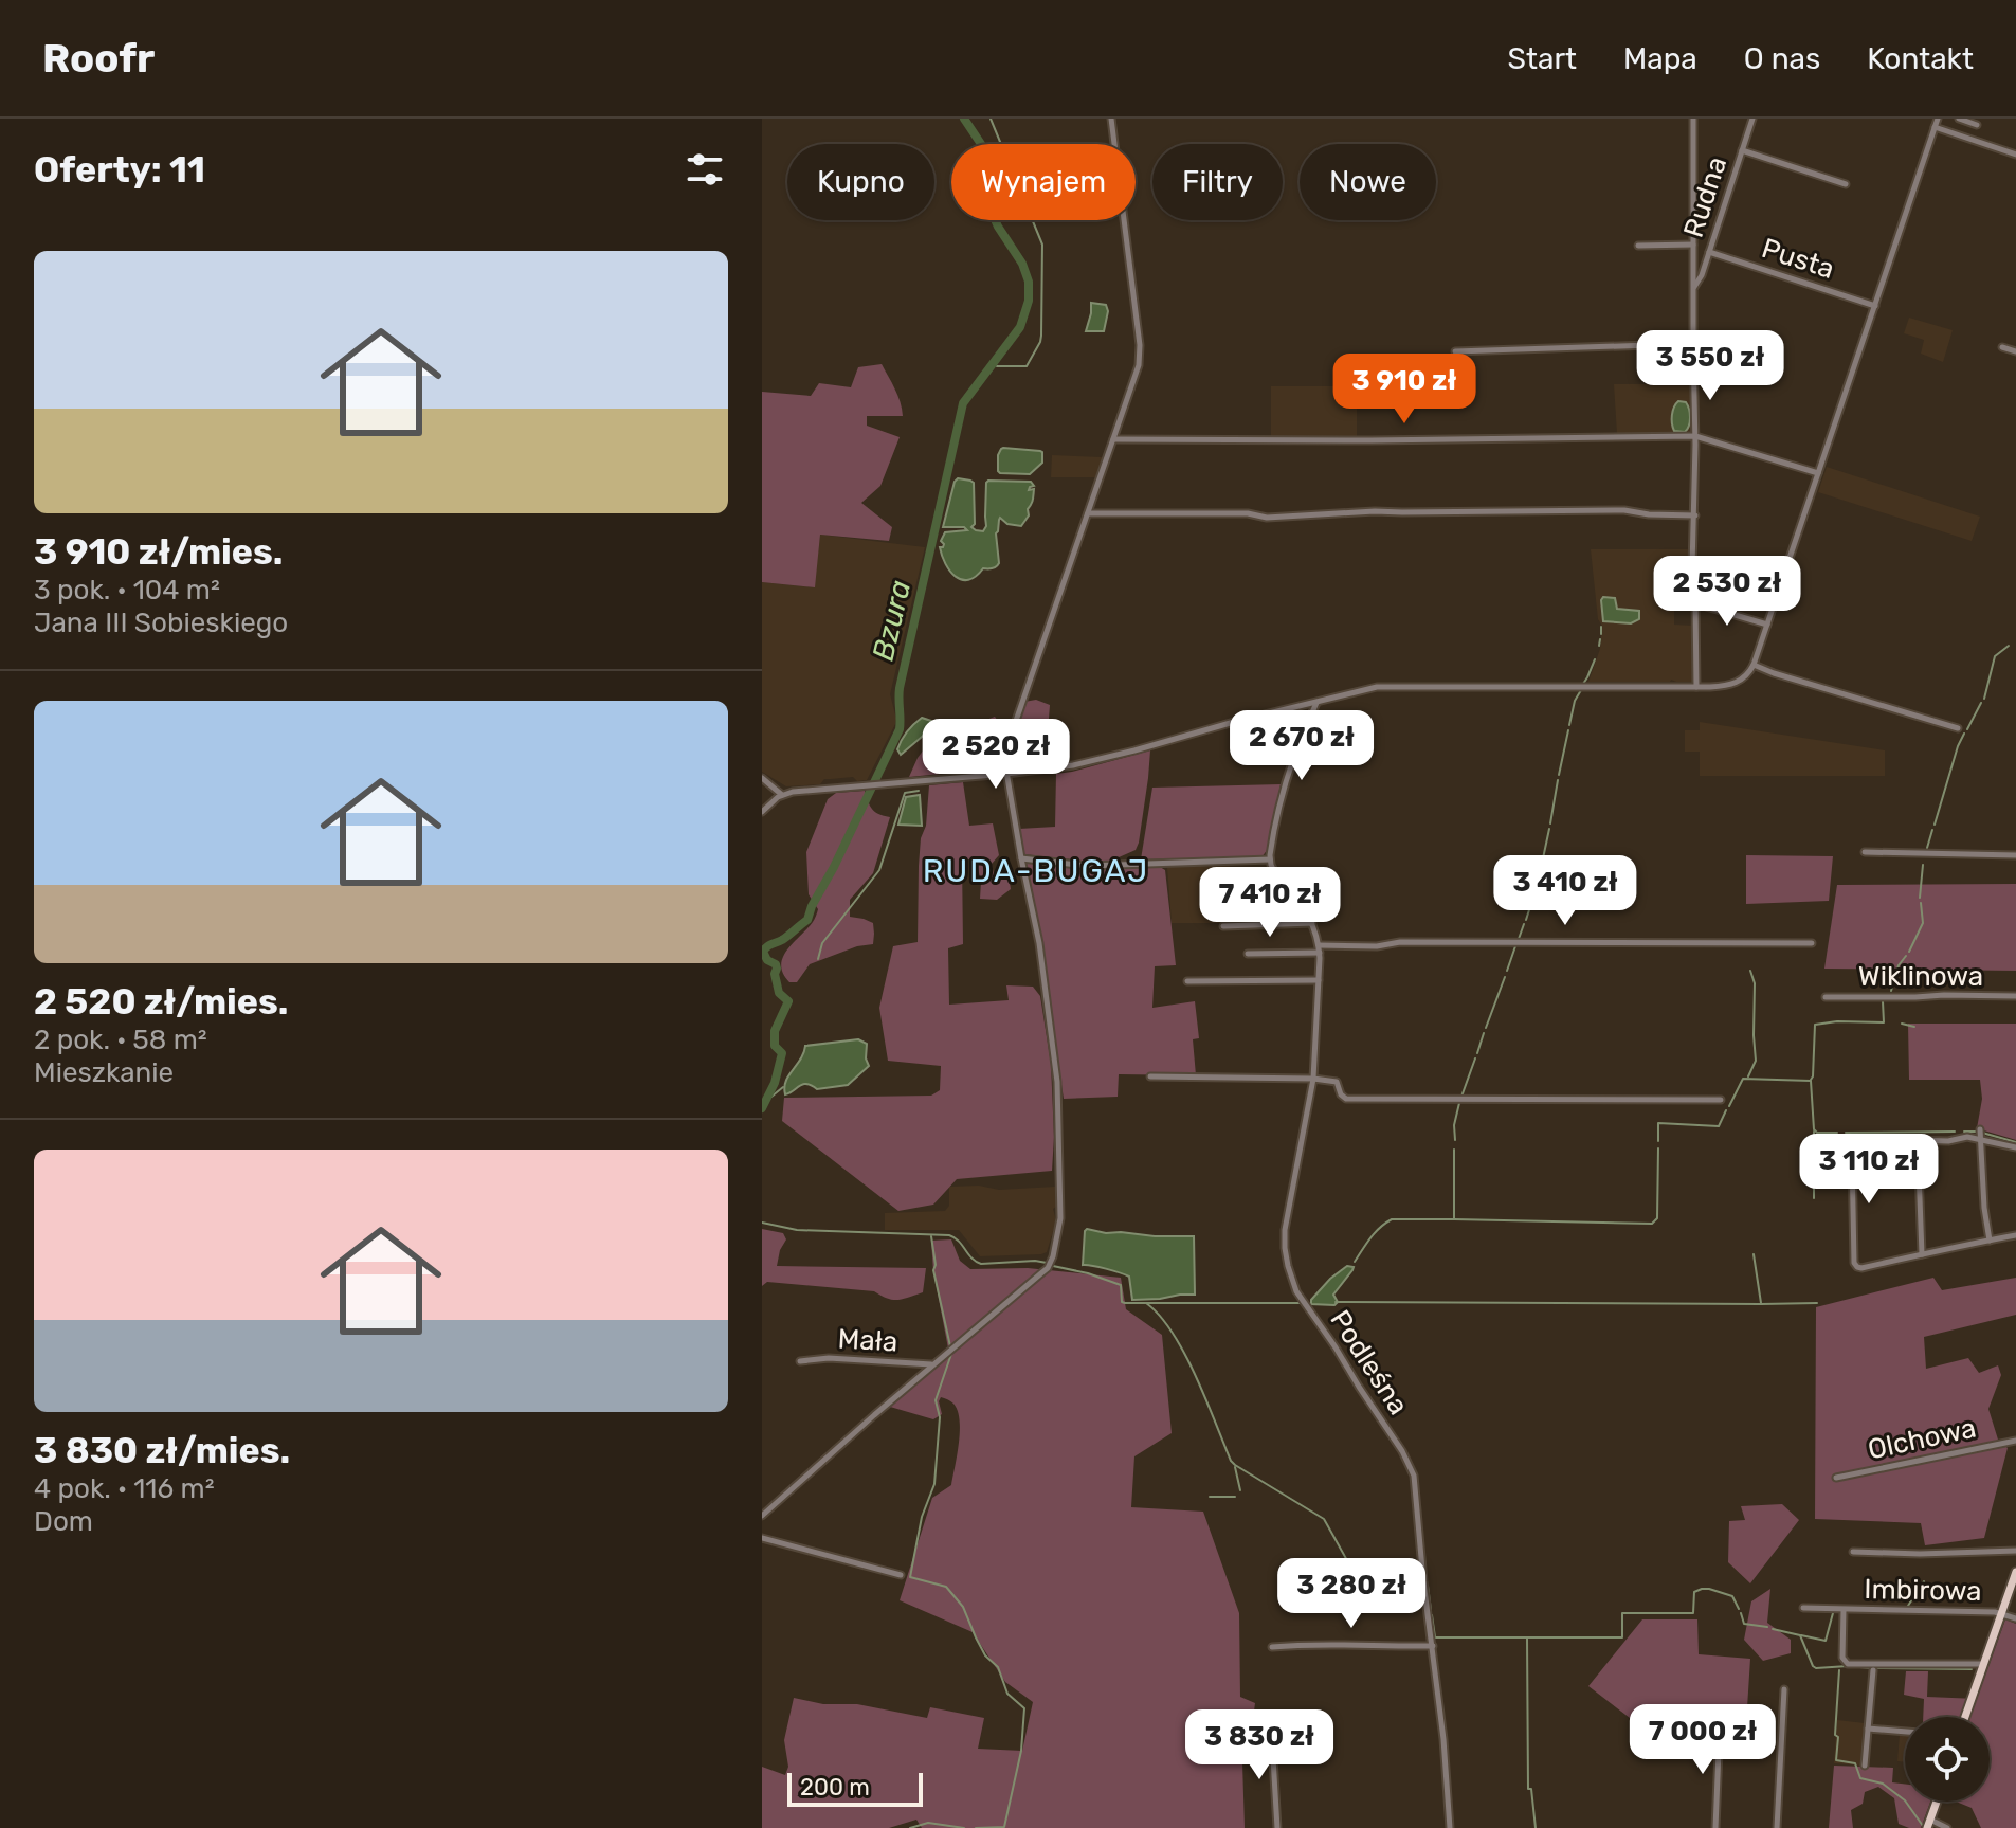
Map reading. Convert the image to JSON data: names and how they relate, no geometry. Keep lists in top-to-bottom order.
{
  "streets": {
    "street": [
      "Rudna",
      "Pusta",
      "Wiklinowa",
      "Mała",
      "Podleśna",
      "Olchowa",
      "Imbirowa"
    ]
  },
  "crossings": [
    ["Rudna", "Pusta"]
  ],
  "districts": ["RUDA-BUGAJ"],
  "water": ["Bzura"],
  "scale_bar": "200 m",
  "page": {
    "header": "Roofr",
    "nav": [
      "Start",
      "Mapa",
      "O nas",
      "Kontakt"
    ],
    "heading": "Oferty: 11",
    "chip": [
      "Kupno",
      "Wynajem",
      "Filtry",
      "Nowe"
    ],
    "list": [
      {
        "name": "3 910 zł/mies.",
        "note": "3 pok. · 104 m² · Jana III Sobieskiego"
      },
      {
        "name": "2 520 zł/mies.",
        "note": "2 pok. · 58 m² · Mieszkanie"
      },
      {
        "name": "3 830 zł/mies.",
        "note": "4 pok. · 116 m² · Dom"
      }
    ],
    "price": [
      "3 550 zł",
      "3 910 zł",
      "2 530 zł",
      "2 670 zł",
      "2 520 zł",
      "3 410 zł",
      "7 410 zł",
      "3 110 zł",
      "3 280 zł",
      "7 000 zł",
      "3 830 zł"
    ],
    "scale": "200 m"
  }
}
